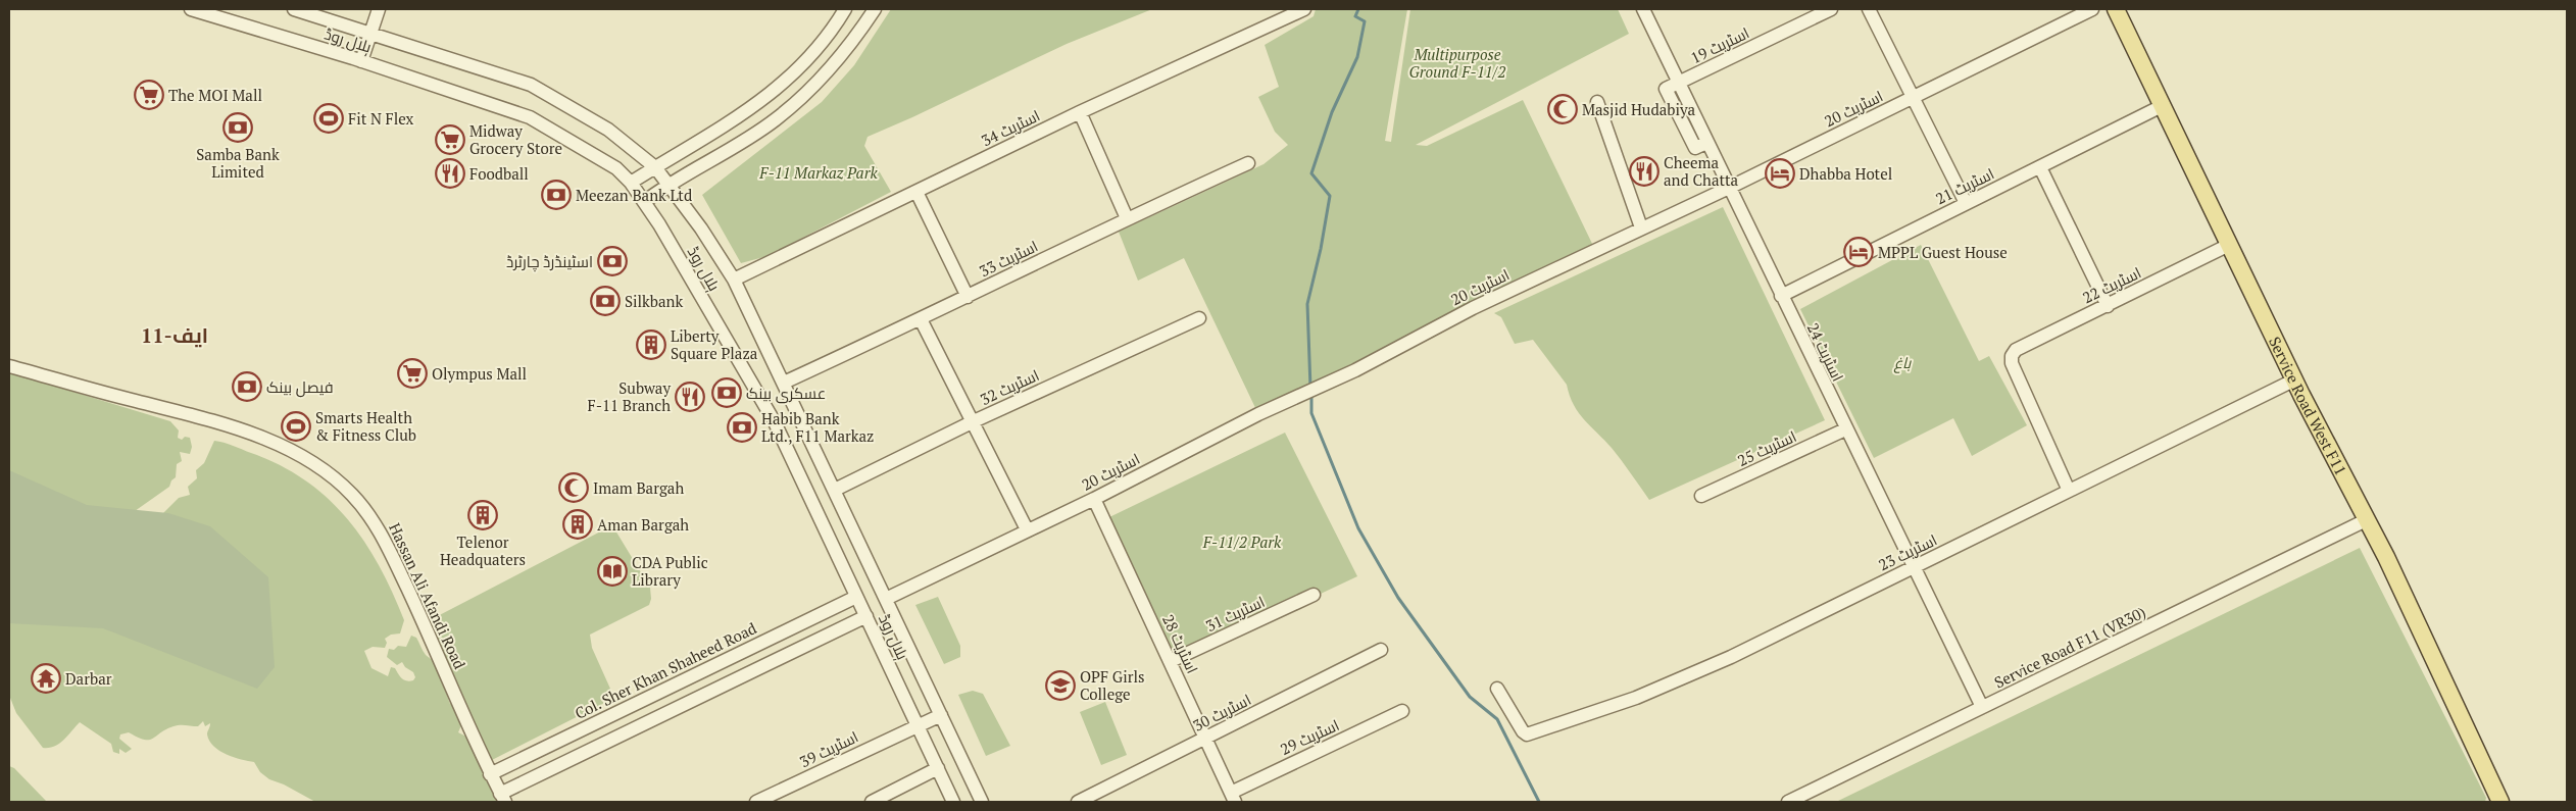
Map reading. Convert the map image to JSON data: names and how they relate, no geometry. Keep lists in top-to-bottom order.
{
  "streets": {
    "main road": ["Service Road West F11"],
    "street": [
      "ہلال روڈ",
      "اسٹریٹ 19",
      "اسٹریٹ 20",
      "اسٹریٹ 34",
      "اسٹریٹ 21",
      "اسٹریٹ 33",
      "اسٹریٹ 22",
      "اسٹریٹ 24",
      "اسٹریٹ 32",
      "اسٹریٹ 25",
      "اسٹریٹ 23",
      "Hassan Ali Afandi Road",
      "اسٹریٹ 31",
      "اسٹریٹ 28",
      "Service Road F11 (VR30)",
      "Col. Sher Khan Shaheed Road",
      "اسٹریٹ 30",
      "اسٹریٹ 29",
      "اسٹریٹ 39"
    ]
  },
  "crossings": [
    ["ہلال روڈ", "اسٹریٹ 20"],
    ["ہلال روڈ", "اسٹریٹ 34"],
    ["ہلال روڈ", "اسٹریٹ 33"],
    ["ہلال روڈ", "اسٹریٹ 32"],
    ["ہلال روڈ", "Col. Sher Khan Shaheed Road"],
    ["ہلال روڈ", "اسٹریٹ 39"],
    ["اسٹریٹ 19", "اسٹریٹ 24"],
    ["اسٹریٹ 20", "اسٹریٹ 24"],
    ["اسٹریٹ 20", "اسٹریٹ 28"],
    ["اسٹریٹ 21", "اسٹریٹ 24"],
    ["اسٹریٹ 21", "Service Road West F11"],
    ["اسٹریٹ 22", "Service Road West F11"],
    ["اسٹریٹ 22", "اسٹریٹ 23"],
    ["اسٹریٹ 24", "اسٹریٹ 25"],
    ["اسٹریٹ 24", "اسٹریٹ 23"],
    ["اسٹریٹ 24", "Service Road F11 (VR30)"],
    ["Service Road West F11", "اسٹریٹ 23"],
    ["Service Road West F11", "Service Road F11 (VR30)"],
    ["Hassan Ali Afandi Road", "Col. Sher Khan Shaheed Road"],
    ["اسٹریٹ 31", "اسٹریٹ 28"],
    ["اسٹریٹ 28", "اسٹریٹ 30"],
    ["اسٹریٹ 28", "اسٹریٹ 29"]
  ],
  "districts": ["ایف-11"],
  "parks": [
    "Multipurpose Ground F-11/2",
    "F-11 Markaz Park",
    "باغ",
    "F-11/2 Park"
  ],
  "places": {
    "supermarket": ["The MOI Mall", "Midway Grocery Store", "Olympus Mall"],
    "mosque": ["Masjid Hudabiya", "Imam Bargah"],
    "sports": ["Fit N Flex", "Smarts Health & Fitness Club"],
    "bank": [
      "Samba Bank Limited",
      "Meezan Bank Ltd",
      "اسٹینڈرڈ چارٹرڈ",
      "Silkbank",
      "فیصل بینک",
      "عسکری بینک",
      "Habib Bank Ltd., F11 Markaz"
    ],
    "restaurant": ["Cheema and Chatta", "Foodball", "Subway F-11 Branch"],
    "hotel": ["Dhabba Hotel", "MPPL Guest House"],
    "building": ["Liberty Square Plaza", "Telenor Headquaters", "Aman Bargah"],
    "library": ["CDA Public Library"],
    "temple": ["Darbar"],
    "school or university": ["OPF Girls College"]
  }
}
